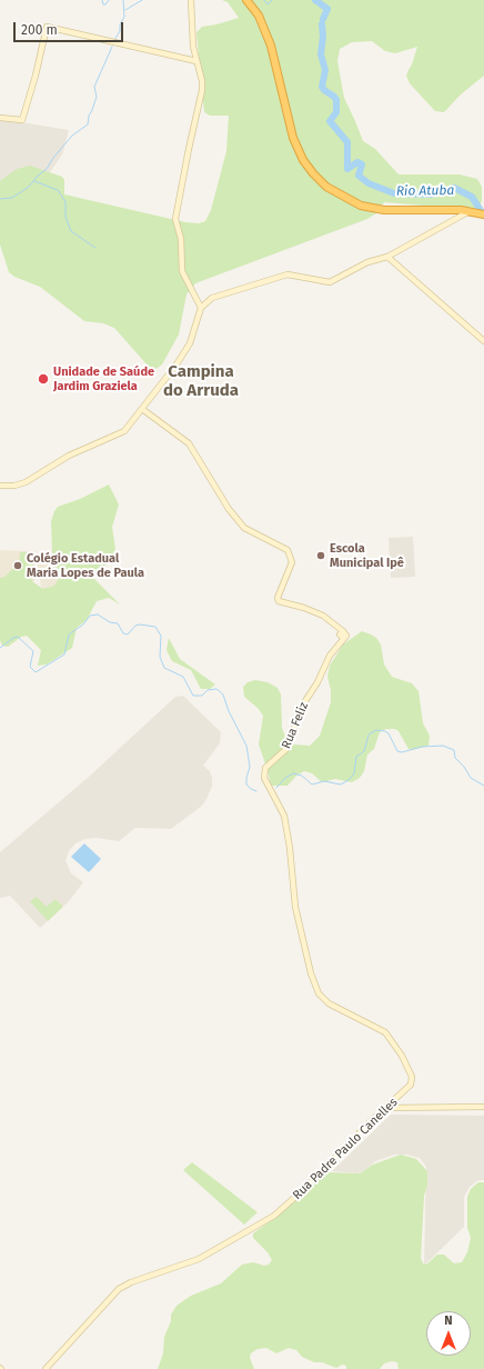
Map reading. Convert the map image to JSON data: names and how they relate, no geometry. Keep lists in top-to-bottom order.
{
  "streets": {
    "street": ["Rua Feliz", "Rua Padre Paulo Canelles"]
  },
  "crossings": [
    ["Rua Feliz", "Rua Padre Paulo Canelles"]
  ],
  "districts": ["Campina do Arruda"],
  "water": ["Rio Atuba"],
  "places": ["Unidade de Saúde Jardim Graziela", "Escola Municipal Ipê", "Colégio Estadual Maria Lopes de Paula"],
  "scale_bar": "200 m",
  "north": "top"
}
